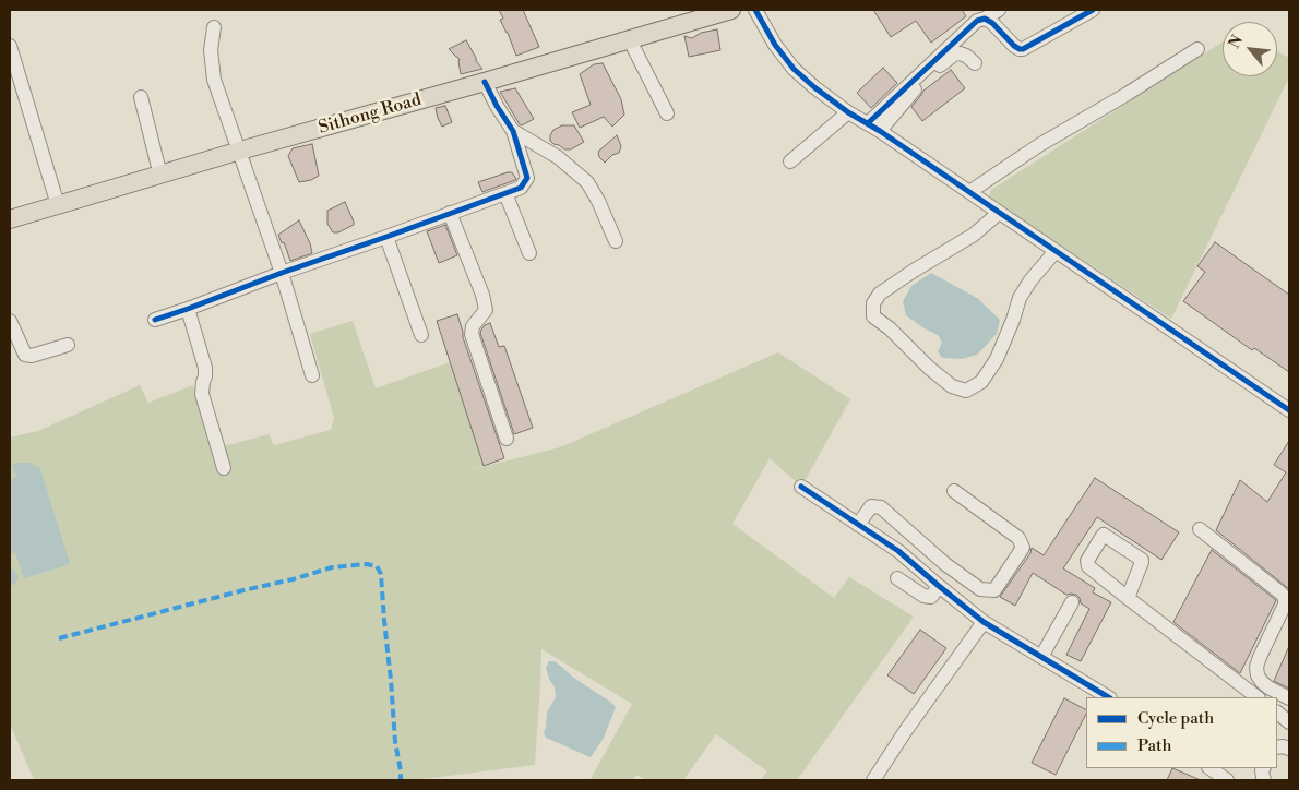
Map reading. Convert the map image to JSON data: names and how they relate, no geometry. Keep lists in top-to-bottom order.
{
  "streets": {
    "main road": ["Sithong Road"]
  },
  "legend": ["Cycle path", "Path"],
  "north": "top left"
}
